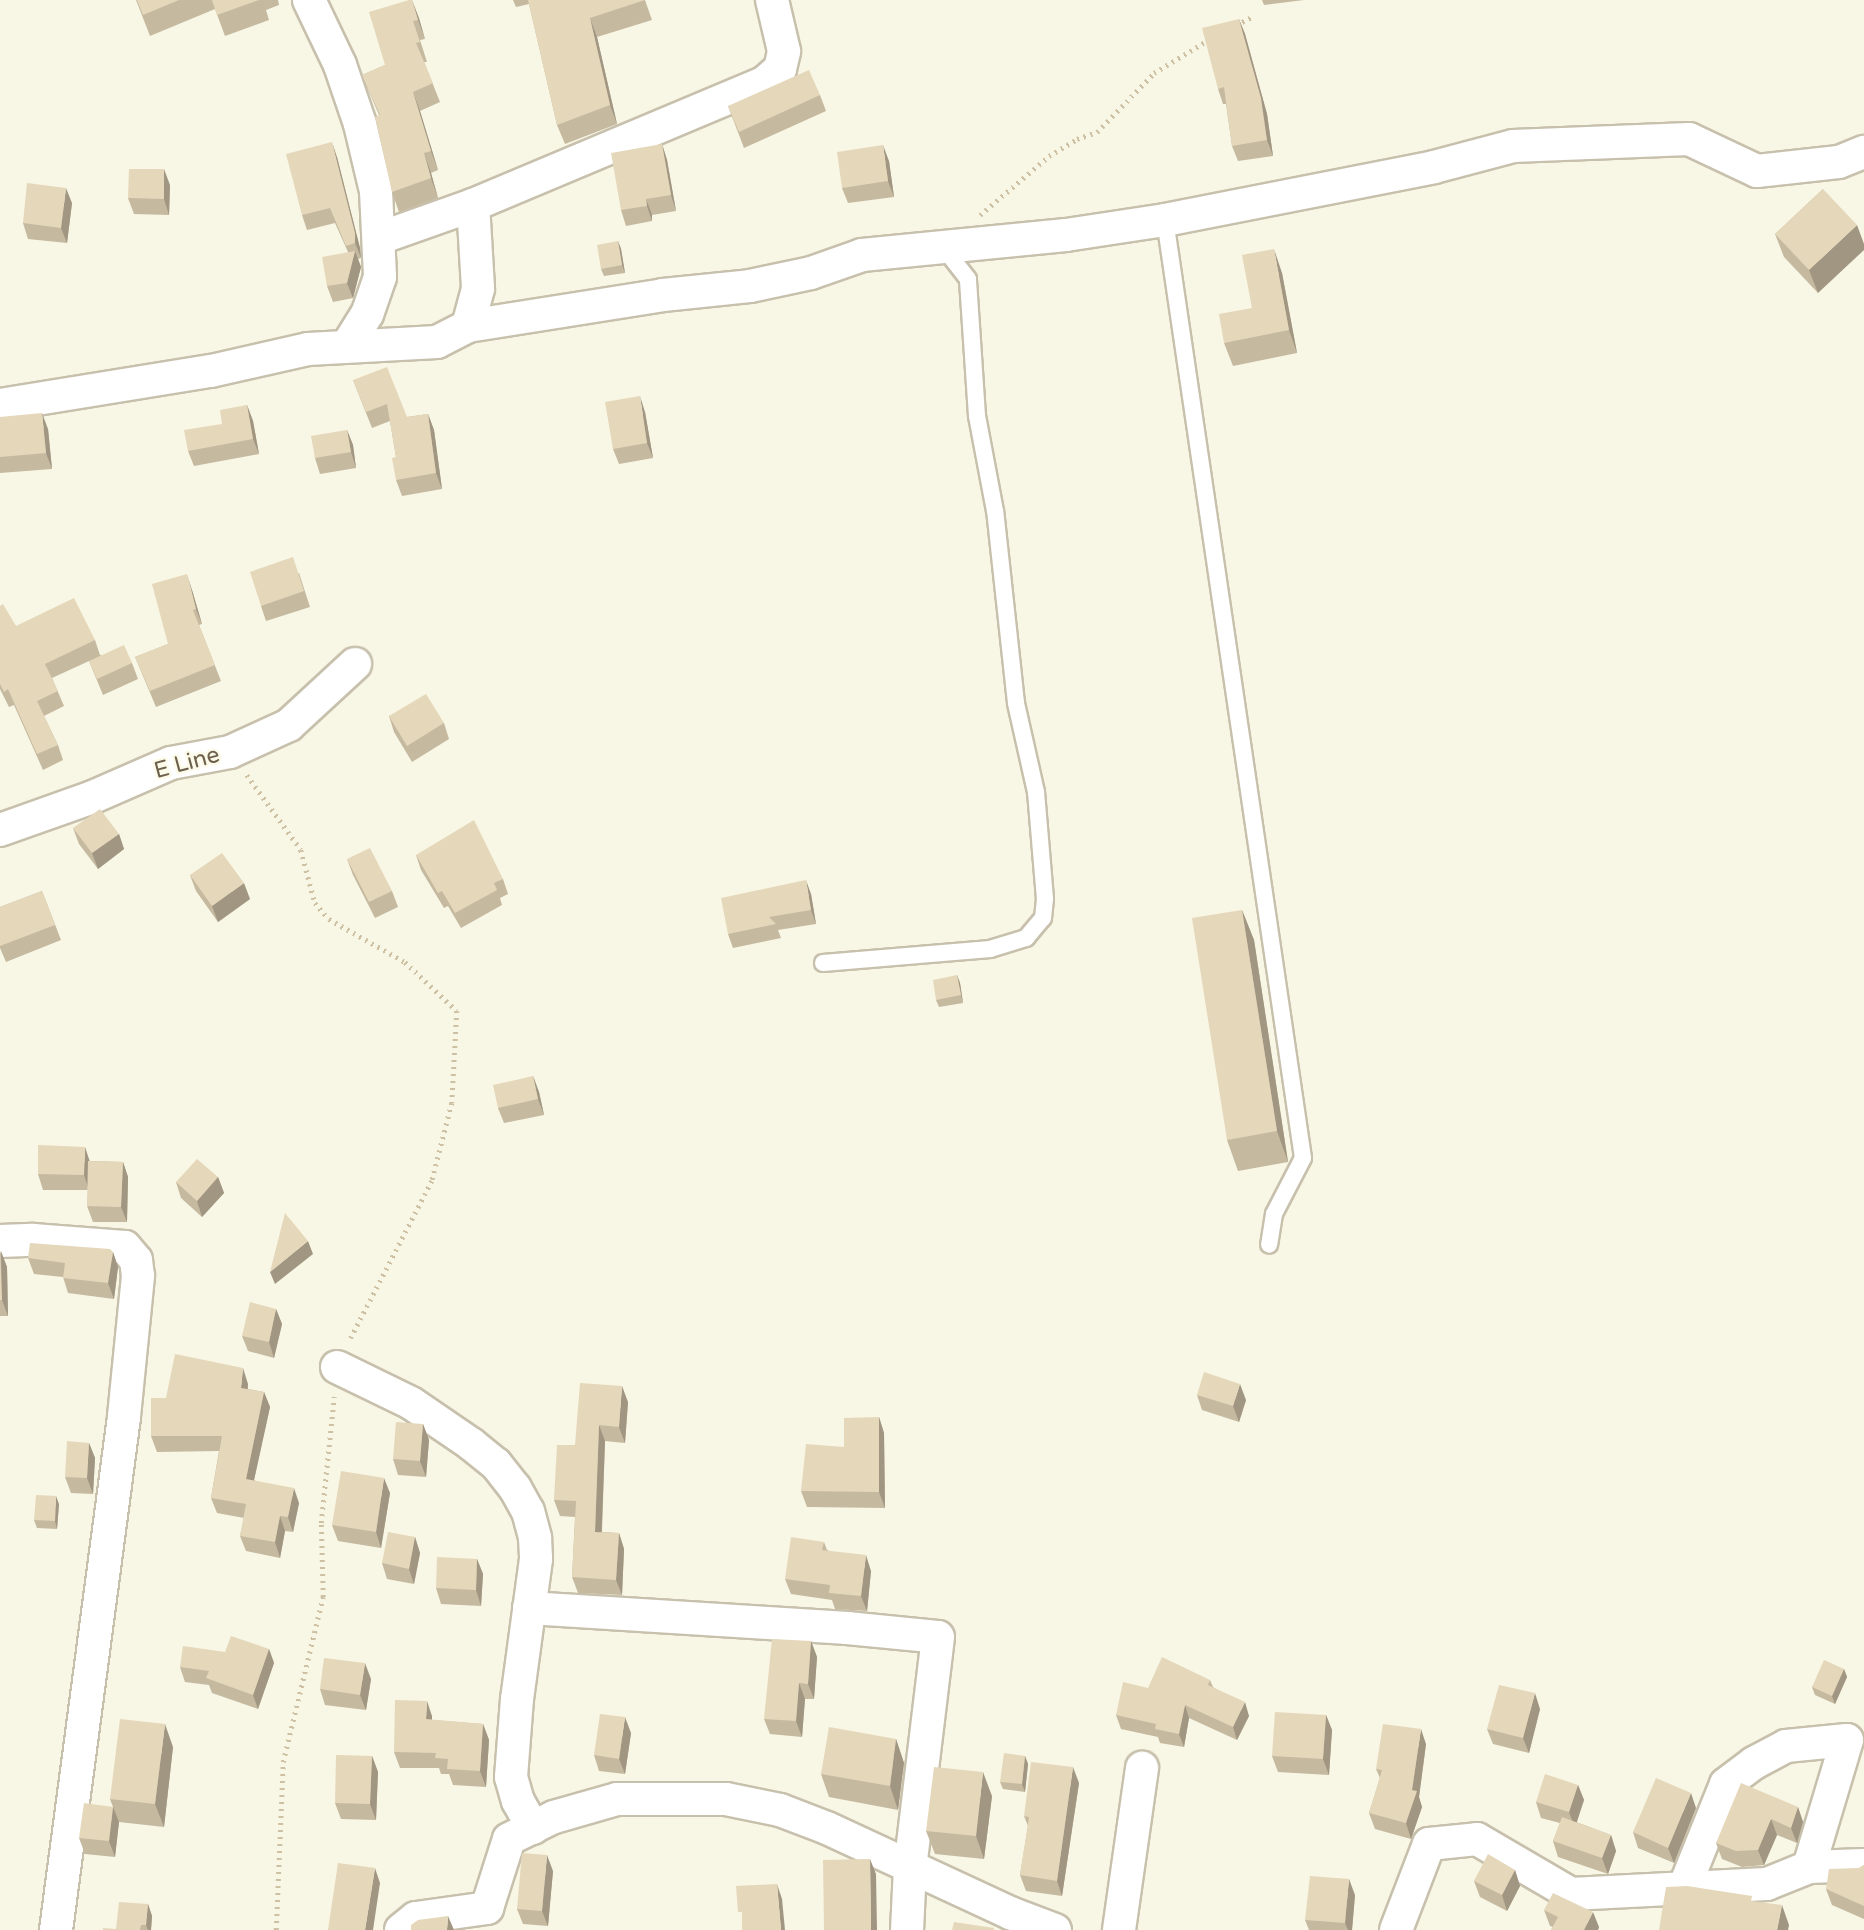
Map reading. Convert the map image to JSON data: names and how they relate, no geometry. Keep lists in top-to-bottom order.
{
  "streets": {
    "street": ["E Line"]
  }
}
